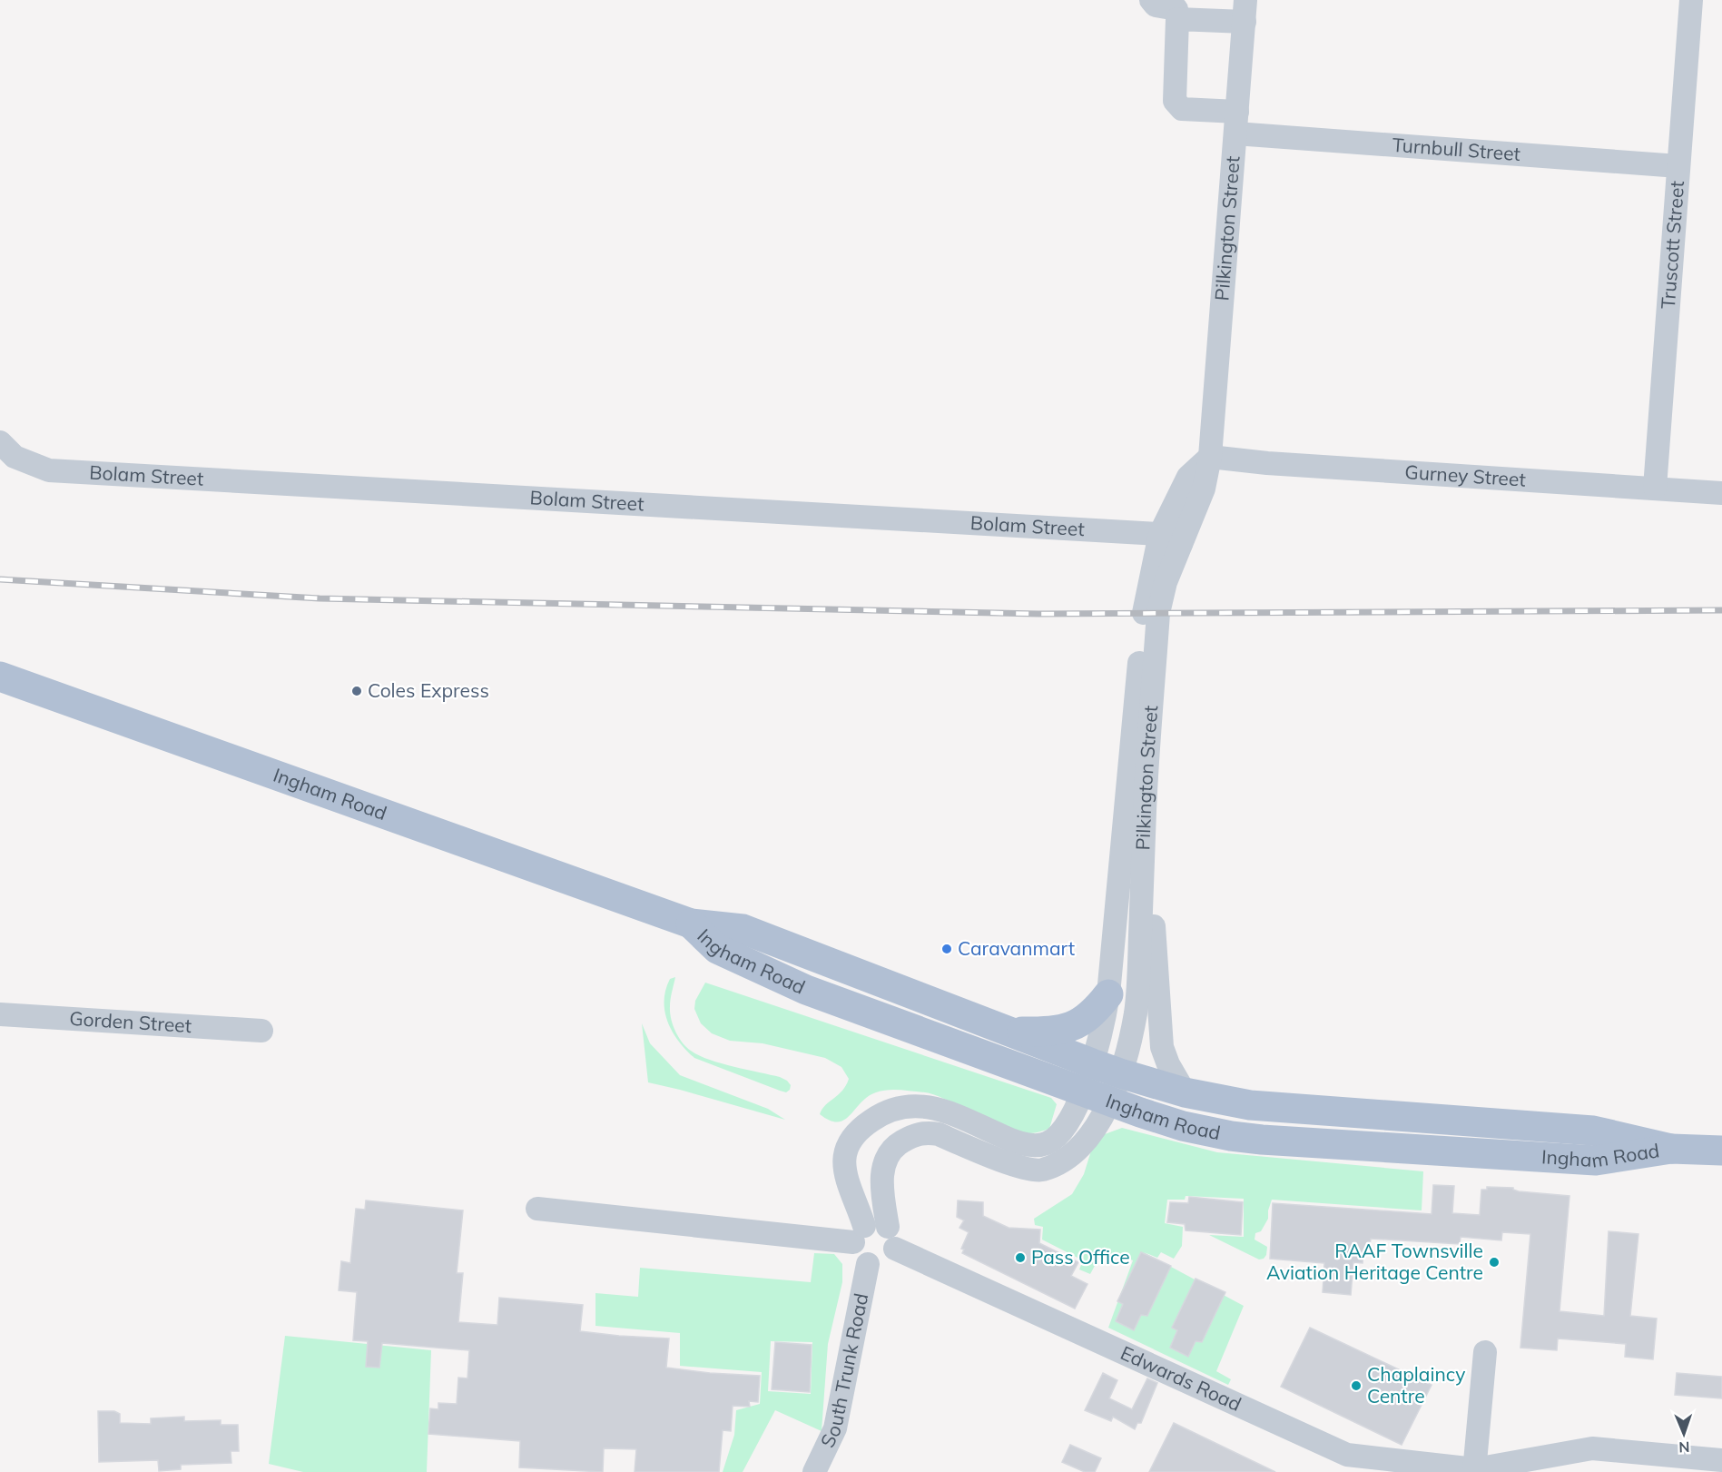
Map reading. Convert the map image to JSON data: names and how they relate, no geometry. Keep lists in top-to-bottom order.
{
  "streets": {
    "main road": ["Ingham Road"],
    "street": [
      "Turnbull Street",
      "Pilkington Street",
      "Truscott Street",
      "Bolam Street",
      "Gurney Street",
      "Gorden Street",
      "South Trunk Road",
      "Edwards Road"
    ]
  },
  "crossings": [
    ["Turnbull Street", "Pilkington Street"],
    ["Turnbull Street", "Truscott Street"],
    ["Pilkington Street", "Bolam Street"],
    ["Pilkington Street", "Gurney Street"],
    ["Pilkington Street", "Ingham Road"],
    ["Truscott Street", "Gurney Street"],
    ["South Trunk Road", "Edwards Road"]
  ],
  "places": [
    "Coles Express",
    "Caravanmart",
    "Pass Office",
    "RAAF Townsville Aviation Heritage Centre",
    "Chaplaincy Centre"
  ],
  "north": "bottom"
}
